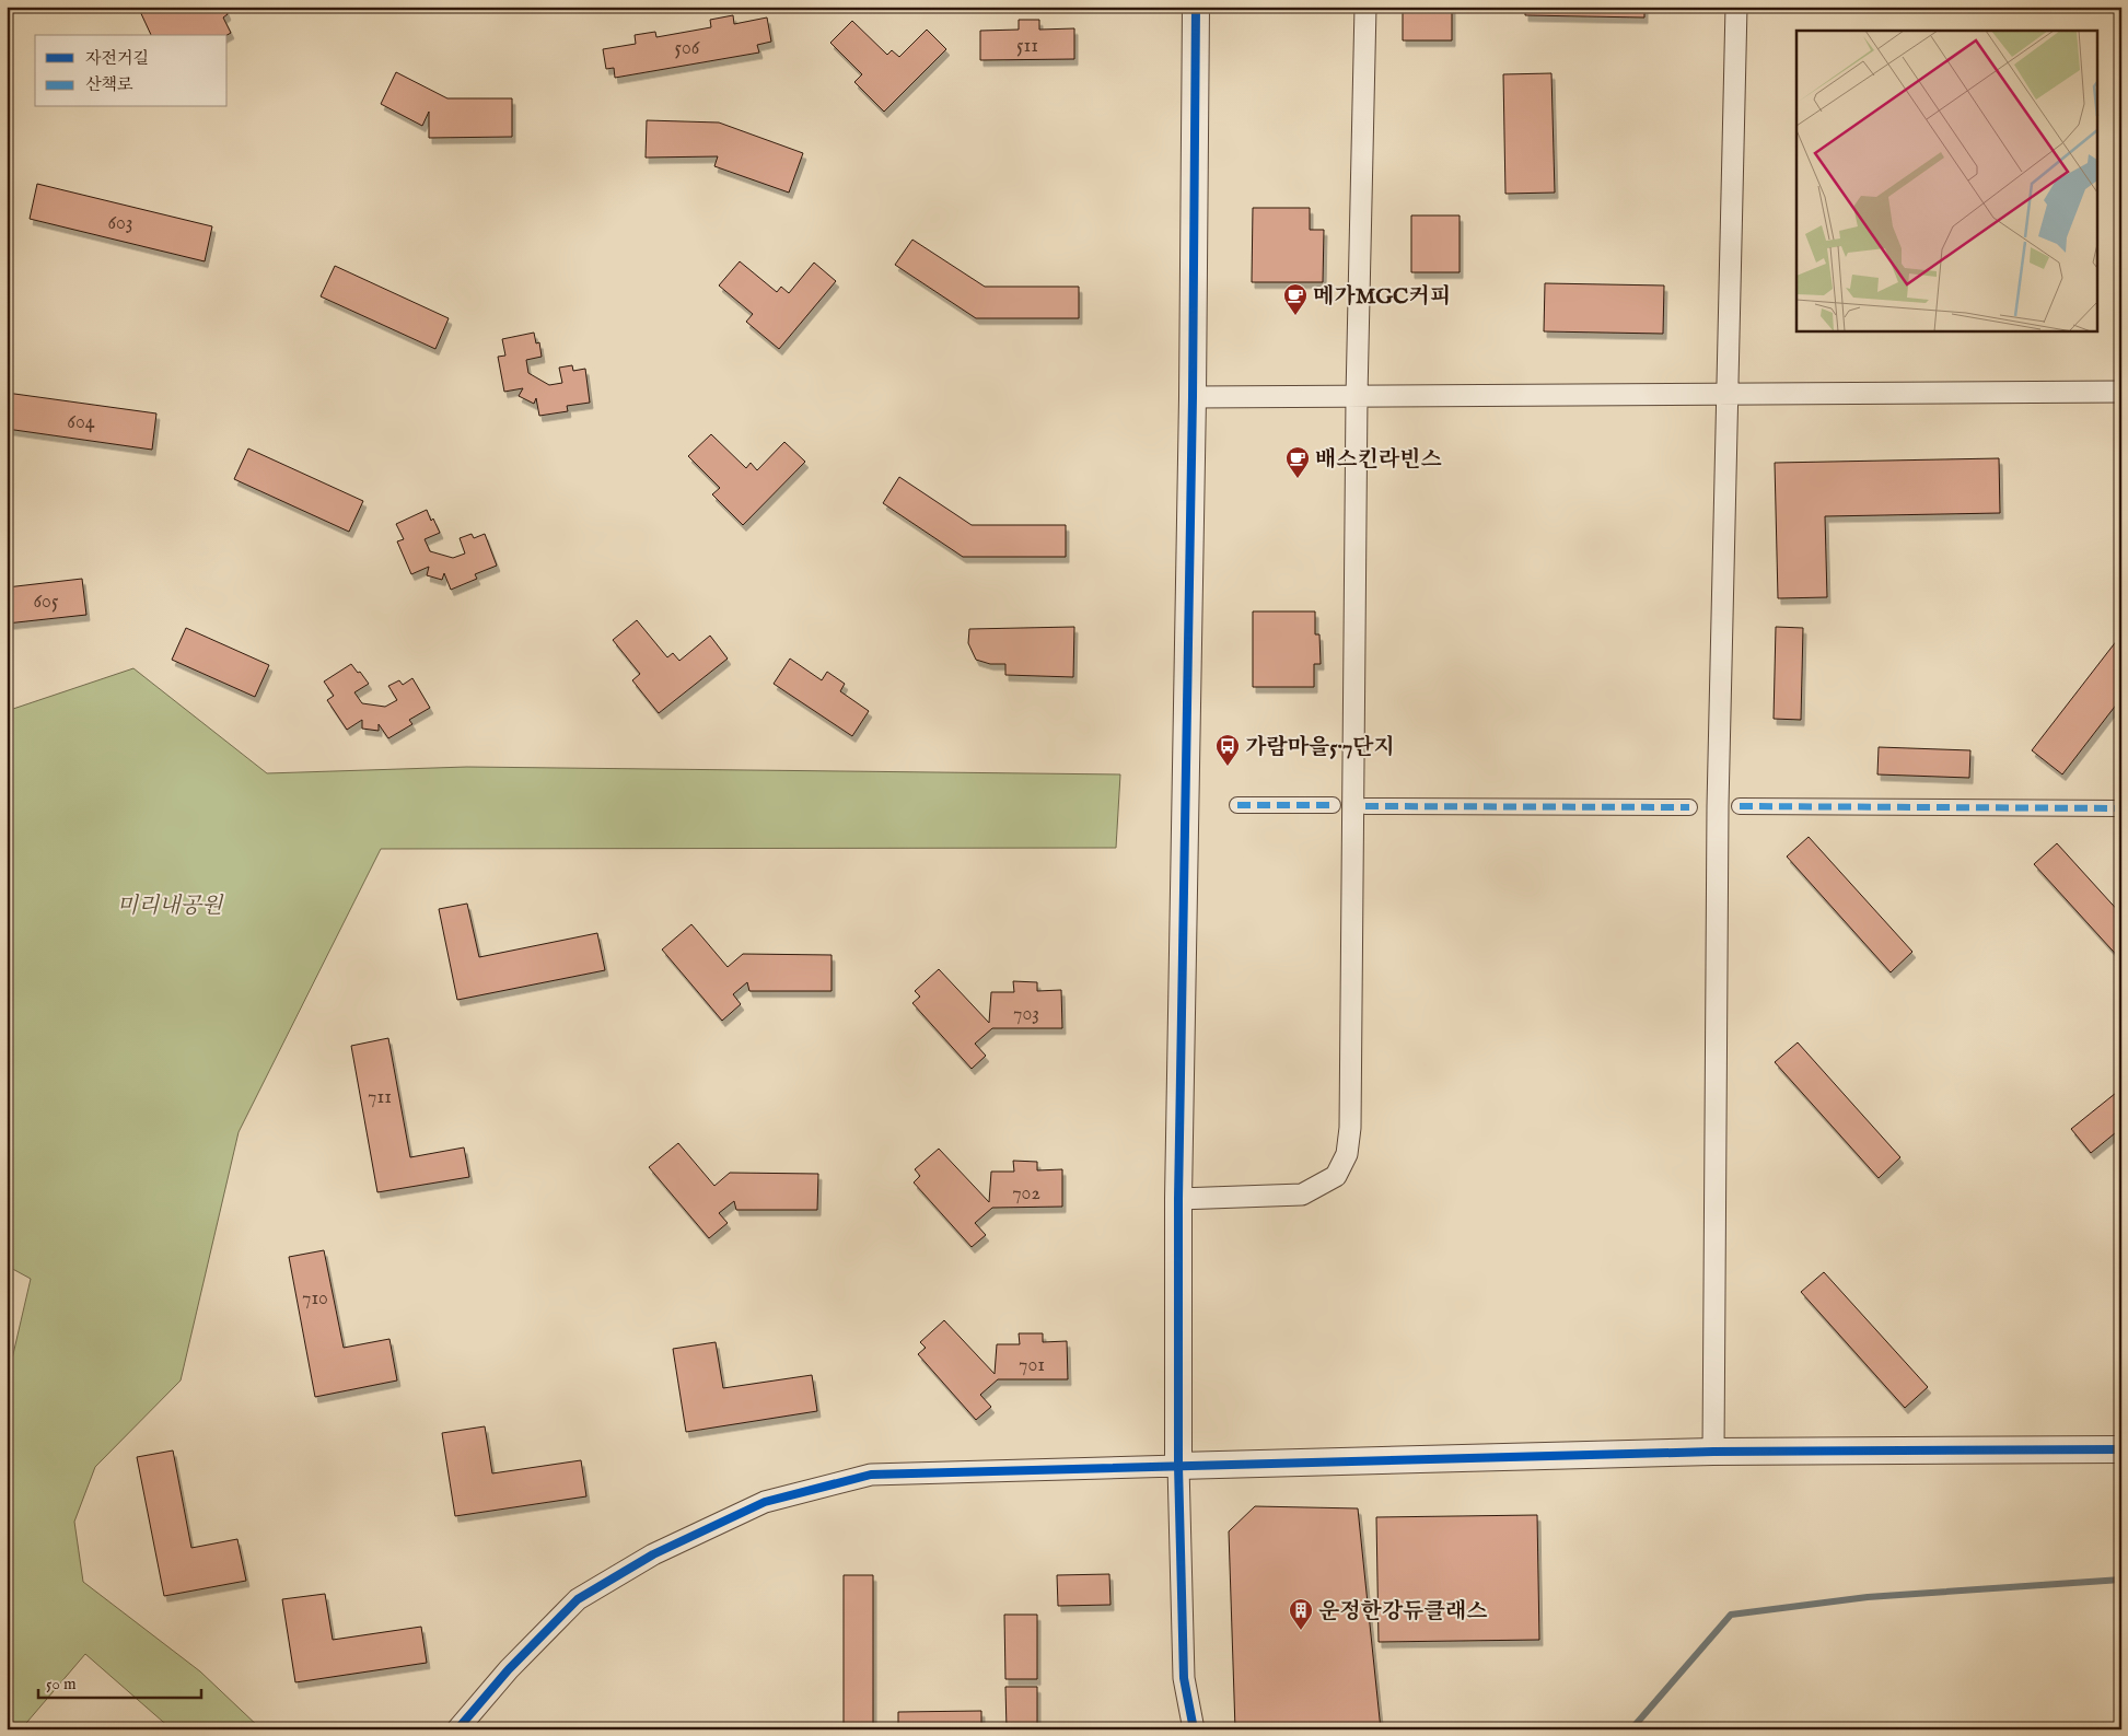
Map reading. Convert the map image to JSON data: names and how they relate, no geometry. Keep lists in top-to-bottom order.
{
  "parks": ["미리내공원"],
  "places": {
    "cafe": ["메가MGC커피", "배스킨라빈스"],
    "bus stop": ["가람마을5·7단지"],
    "building": ["운정한강듀클래스"]
  },
  "house_numbers": [
    "511",
    "506",
    "603",
    "604",
    "605",
    "703",
    "711",
    "702",
    "710",
    "701"
  ],
  "legend": ["자전거길", "산책로"],
  "scale_bar": "50 m"
}
